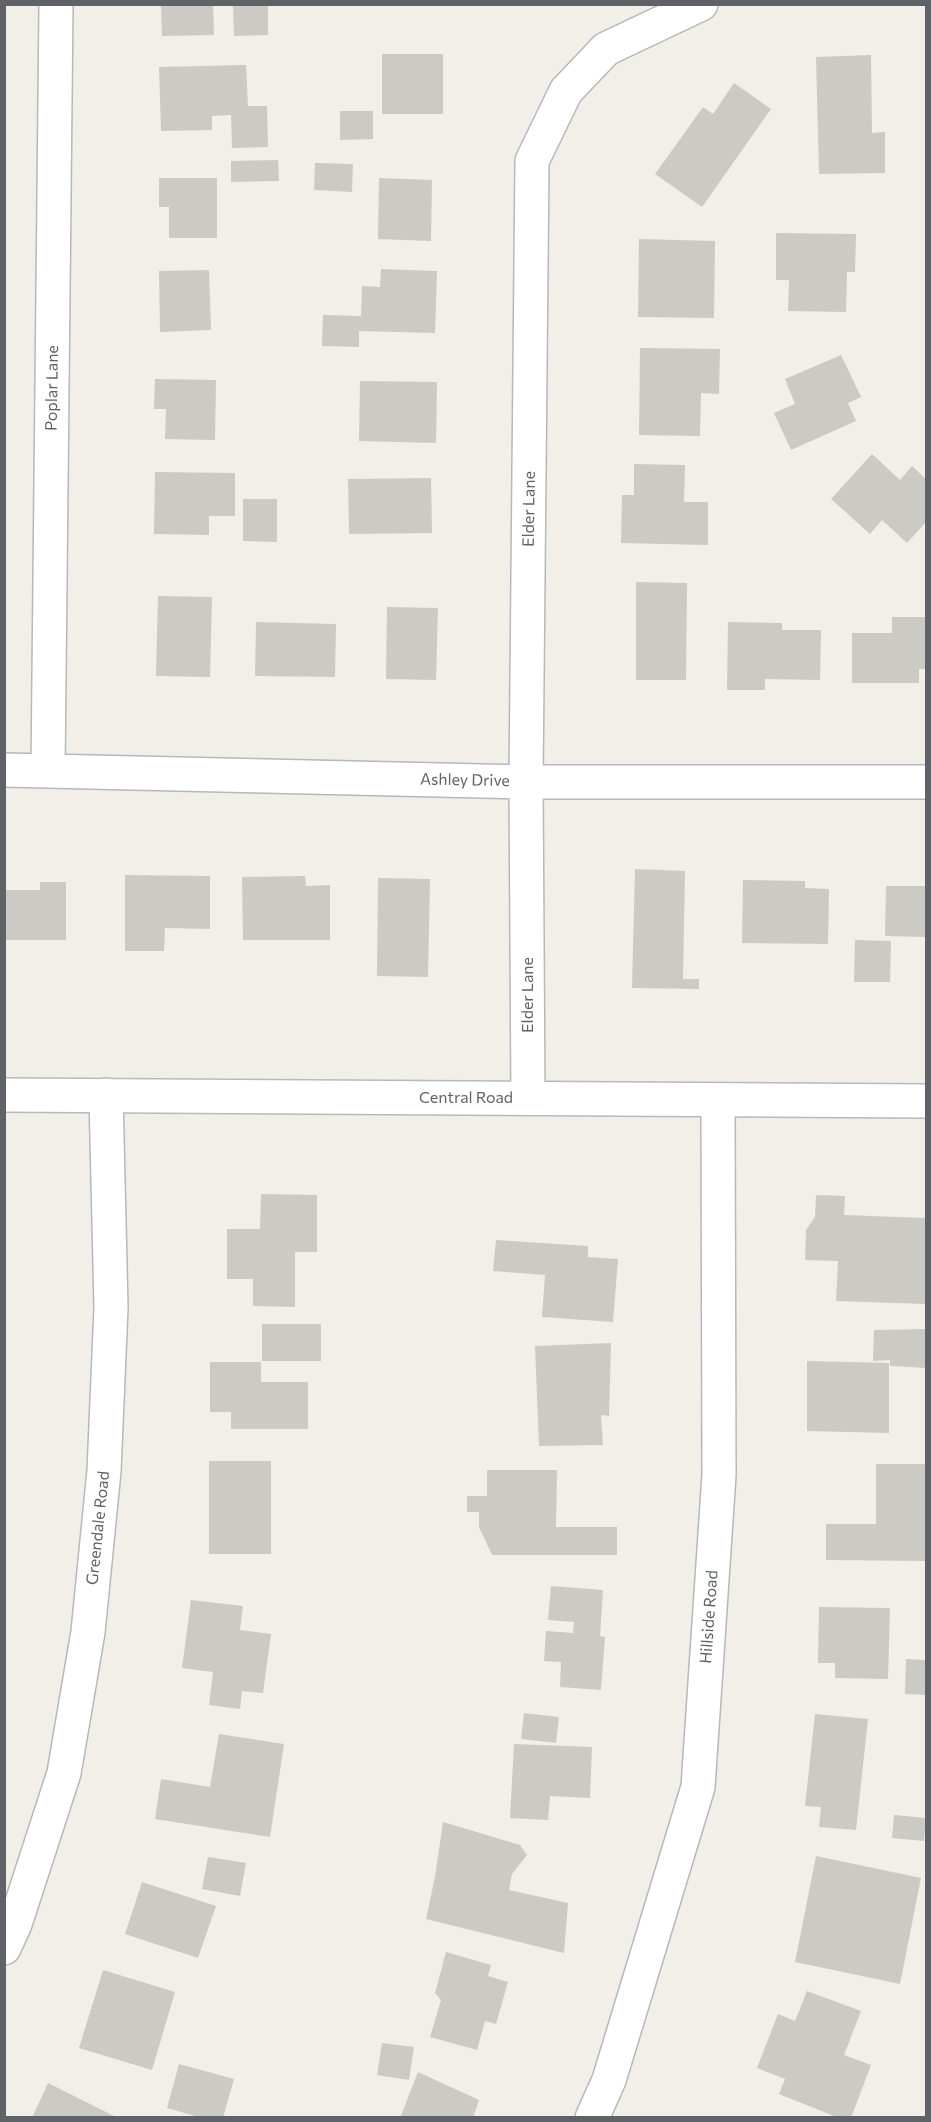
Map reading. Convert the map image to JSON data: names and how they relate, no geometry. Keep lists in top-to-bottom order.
{
  "streets": {
    "street": [
      "Poplar Lane",
      "Elder Lane",
      "Ashley Drive",
      "Central Road",
      "Greendale Road",
      "Hillside Road"
    ]
  },
  "crossings": [
    ["Poplar Lane", "Ashley Drive"],
    ["Elder Lane", "Ashley Drive"],
    ["Elder Lane", "Central Road"],
    ["Central Road", "Greendale Road"],
    ["Central Road", "Hillside Road"]
  ]
}
